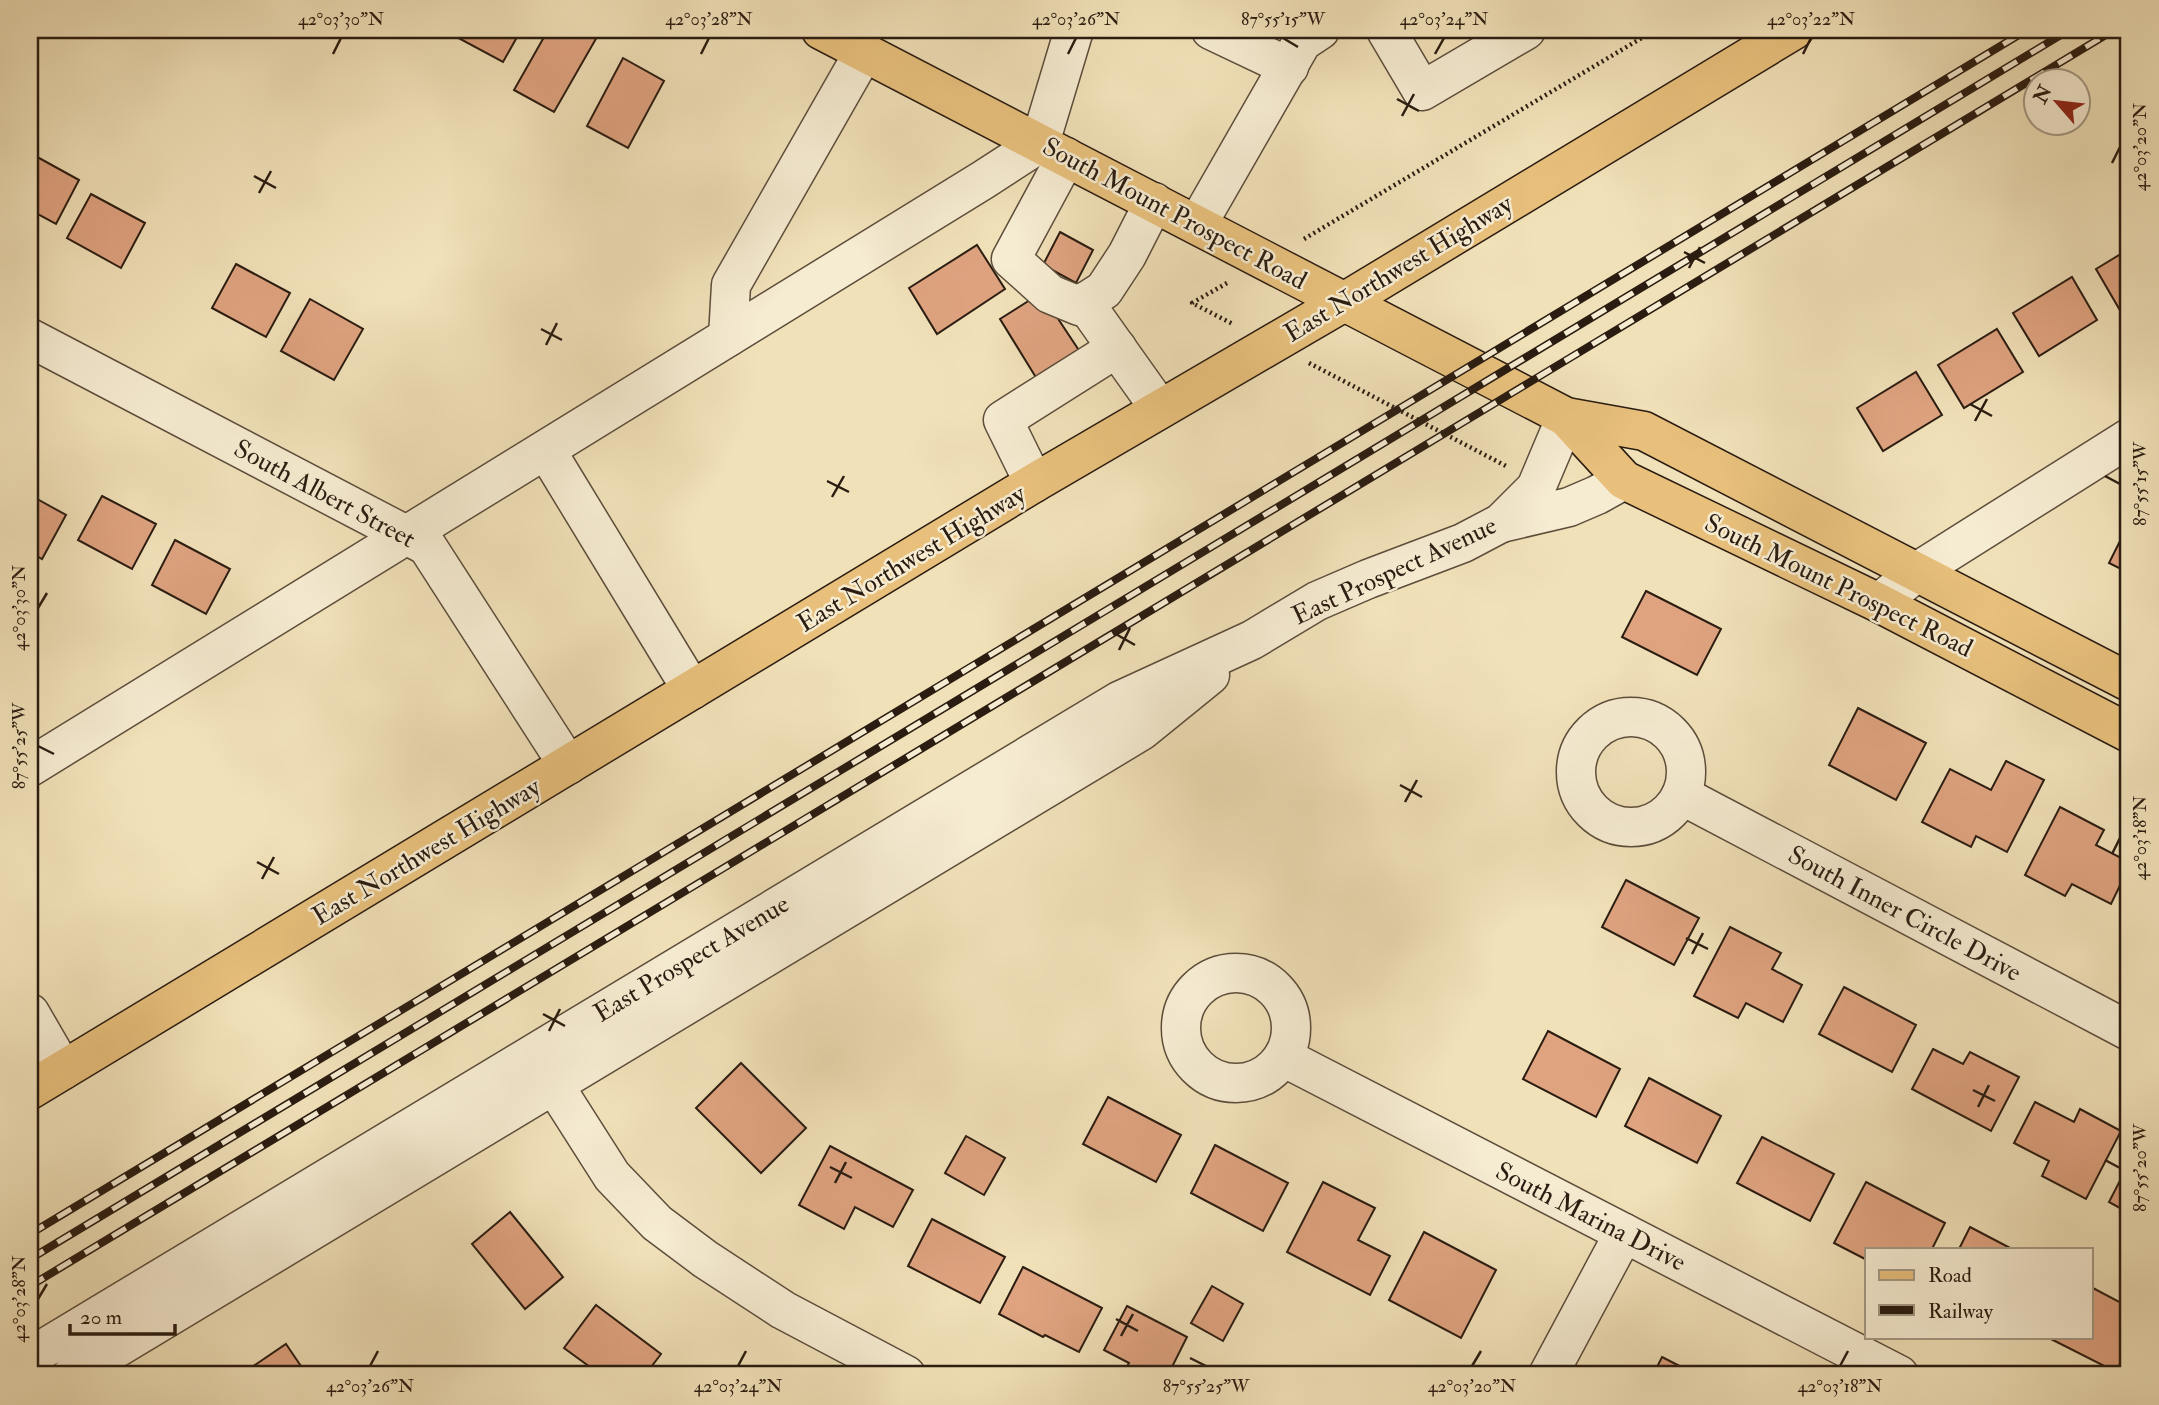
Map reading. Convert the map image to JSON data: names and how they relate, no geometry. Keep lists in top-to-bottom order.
{
  "streets": {
    "main road": ["South Mount Prospect Road", "East Northwest Highway"],
    "street": [
      "South Albert Street",
      "East Prospect Avenue",
      "South Inner Circle Drive",
      "South Marina Drive"
    ]
  },
  "crossings": [
    ["South Mount Prospect Road", "East Northwest Highway"],
    ["South Mount Prospect Road", "East Prospect Avenue"],
    ["East Northwest Highway", "South Albert Street"]
  ],
  "legend": ["Road", "Railway"],
  "scale_bar": "20 m",
  "north": "top left",
  "coordinates": [
    "42°03'30\"N",
    "42°03'28\"N",
    "42°03'26\"N",
    "87°55'15\"W",
    "42°03'24\"N",
    "42°03'22\"N",
    "42°03'20\"N",
    "87°55'25\"W",
    "42°03'18\"N",
    "87°55'20\"W"
  ]
}
